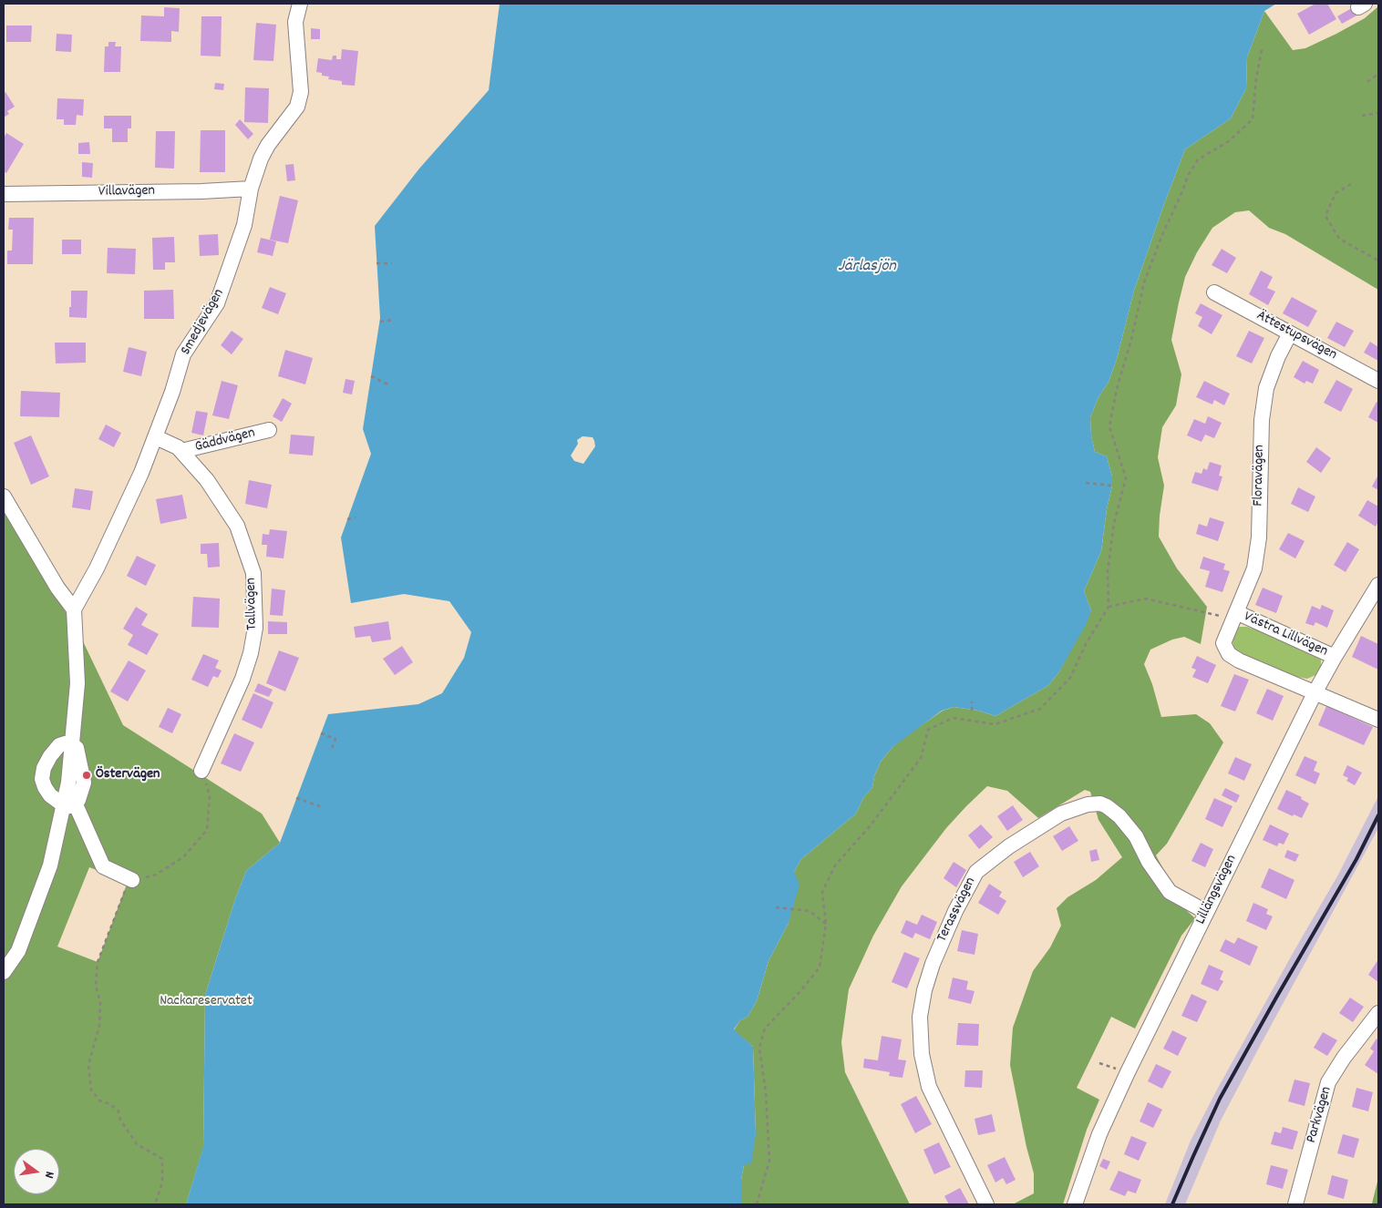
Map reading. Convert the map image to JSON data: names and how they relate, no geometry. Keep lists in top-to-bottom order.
{
  "streets": {
    "street": [
      "Villavägen",
      "Smedjevägen",
      "Ättestupsvägen",
      "Gäddvägen",
      "Floravägen",
      "Tallvägen",
      "Västra Lillvägen",
      "Lillängsvägen",
      "Terassvägen",
      "Parkvägen"
    ]
  },
  "crossings": [
    ["Villavägen", "Smedjevägen"],
    ["Smedjevägen", "Tallvägen"],
    ["Ättestupsvägen", "Floravägen"],
    ["Gäddvägen", "Tallvägen"],
    ["Floravägen", "Västra Lillvägen"],
    ["Floravägen", "Lillängsvägen"],
    ["Västra Lillvägen", "Lillängsvägen"],
    ["Lillängsvägen", "Terassvägen"]
  ],
  "water": ["Järlasjön"],
  "parks": ["Nackareservatet"],
  "places": ["Östervägen"],
  "north": "right"
}
